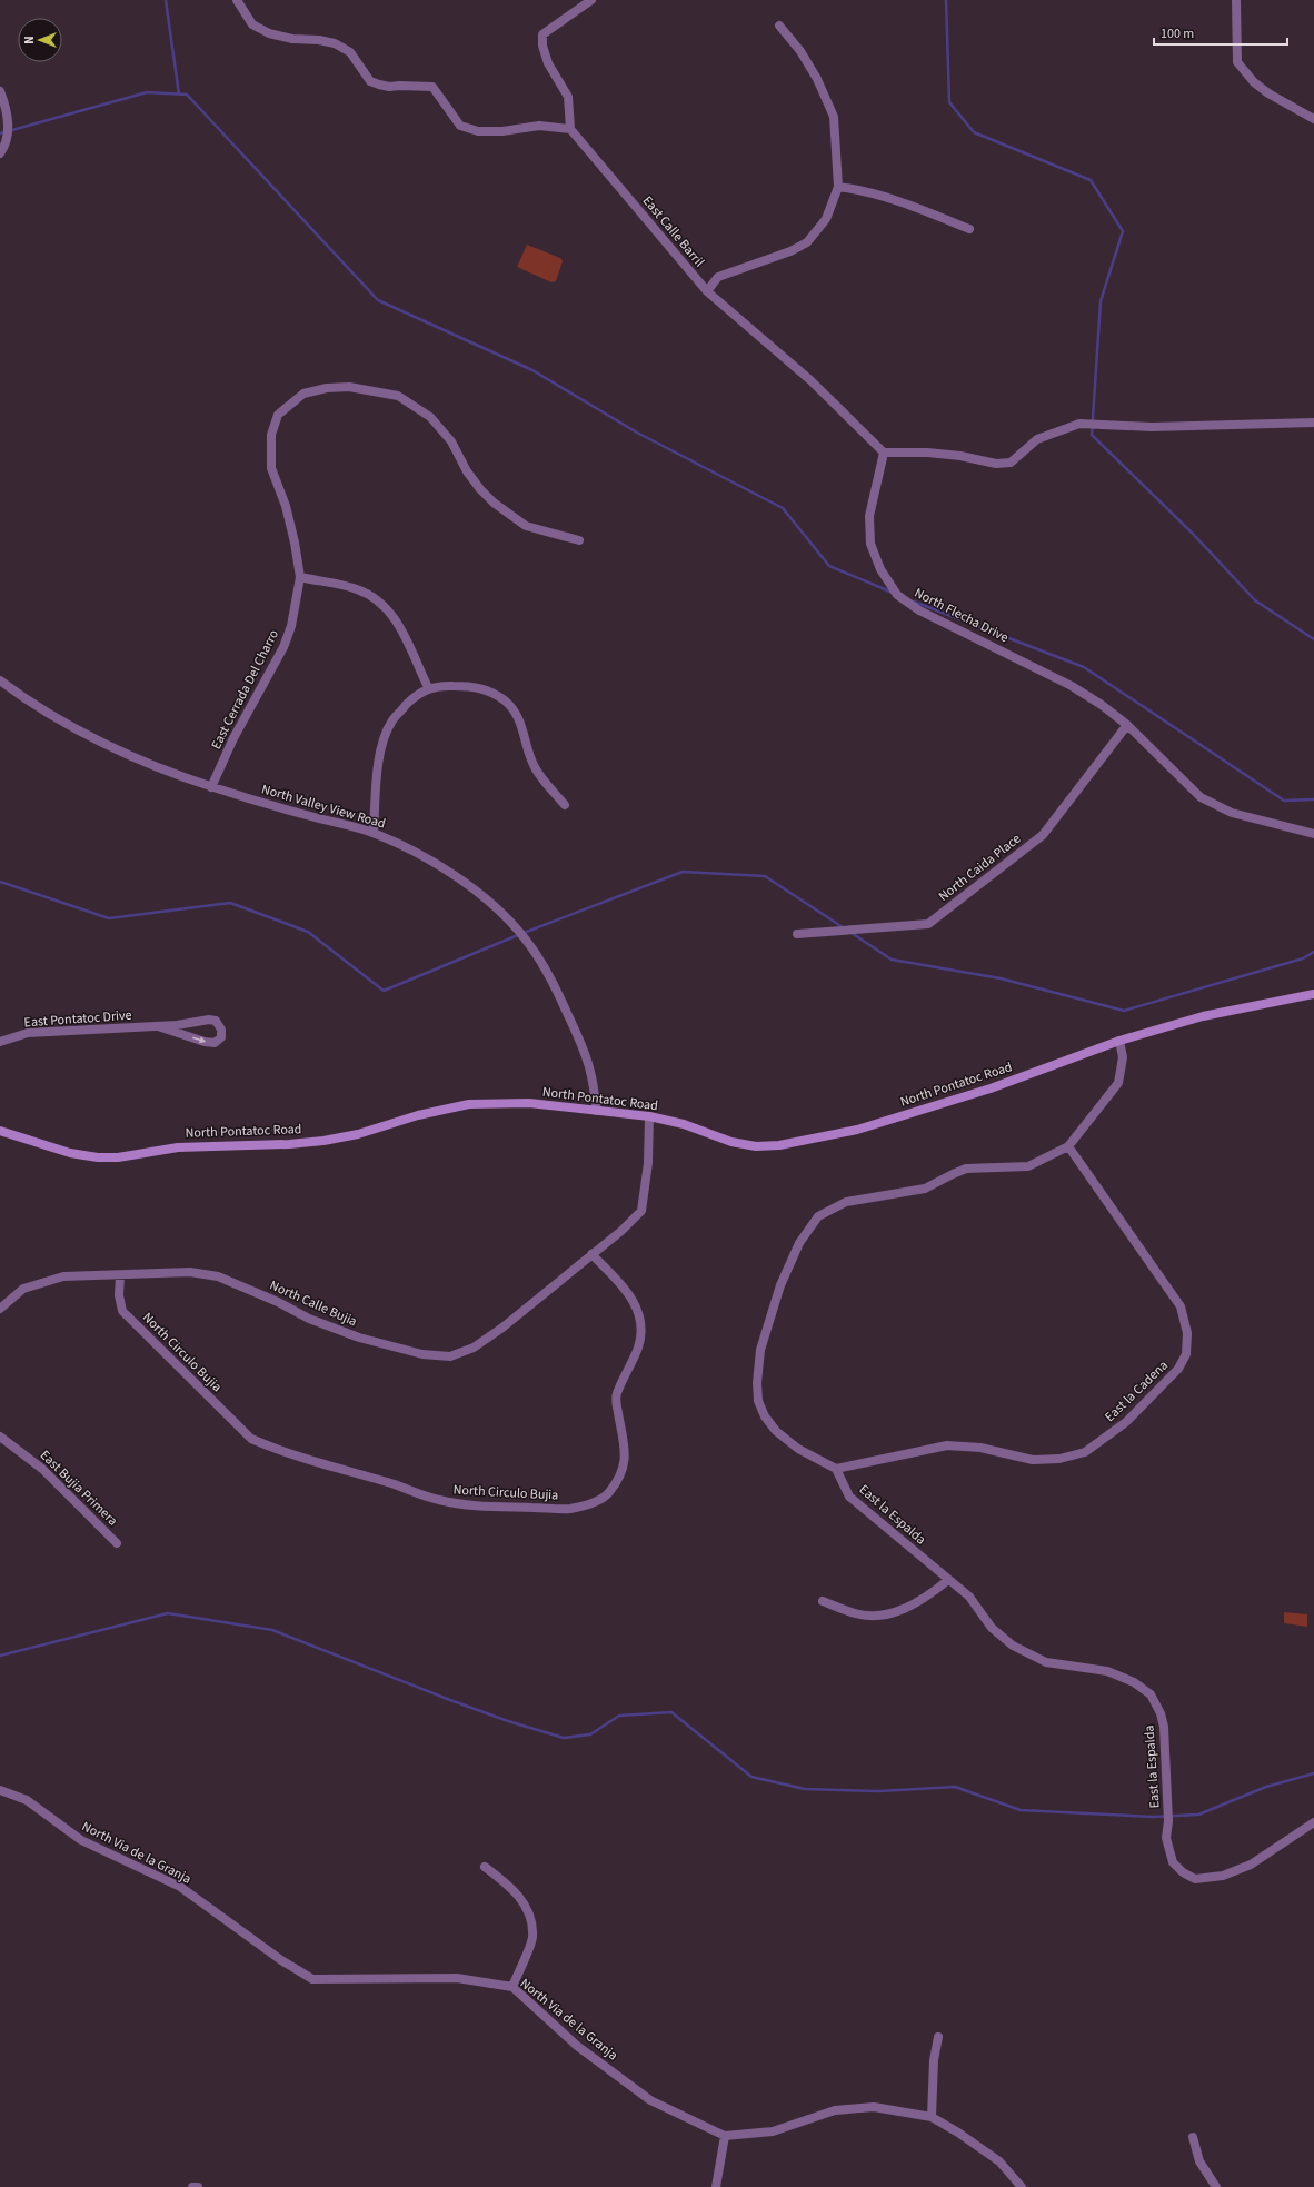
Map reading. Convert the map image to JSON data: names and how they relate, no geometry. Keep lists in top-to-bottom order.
{
  "streets": {
    "street": [
      "East Calle Barril",
      "North Flecha Drive",
      "East Cerrada Del Charro",
      "North Valley View Road",
      "North Caida Place",
      "East Pontatoc Drive",
      "North Pontatoc Road",
      "North Calle Bujia",
      "North Circulo Bujia",
      "East la Cadena",
      "East Bujia Primera",
      "East la Espalda",
      "North Via de la Granja"
    ]
  },
  "crossings": [
    ["East Calle Barril", "North Flecha Drive"],
    ["North Flecha Drive", "North Caida Place"],
    ["East Cerrada Del Charro", "North Valley View Road"],
    ["North Valley View Road", "North Pontatoc Road"],
    ["North Pontatoc Road", "North Calle Bujia"],
    ["North Calle Bujia", "North Circulo Bujia"],
    ["East la Cadena", "East la Espalda"]
  ],
  "scale_bar": "100 m",
  "north": "left"
}
